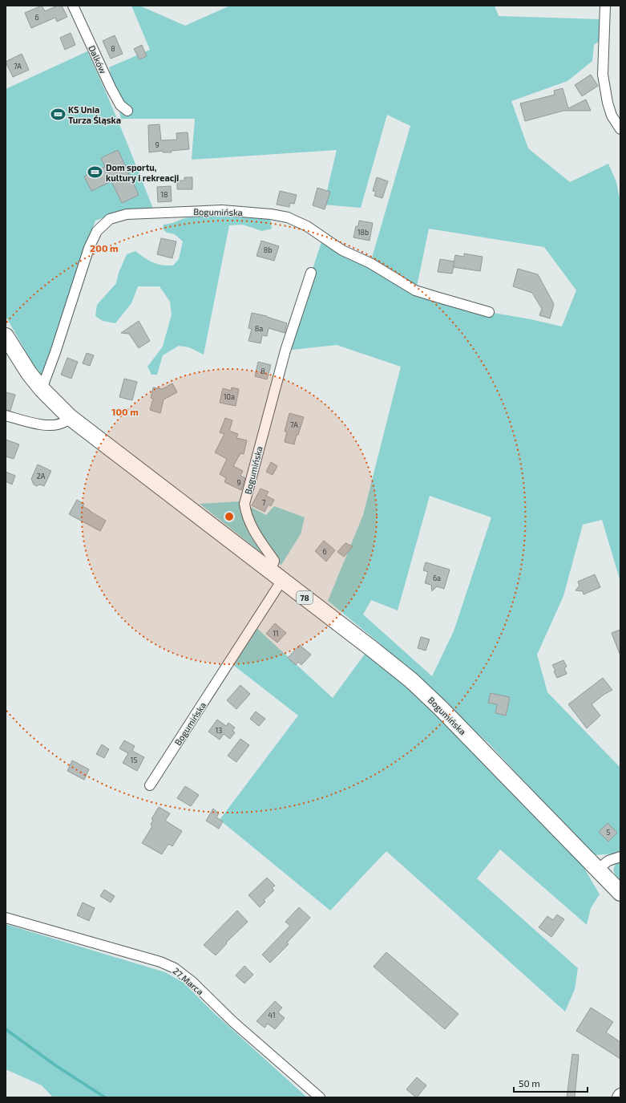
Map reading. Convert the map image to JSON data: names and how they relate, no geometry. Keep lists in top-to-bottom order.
{
  "streets": {
    "main road": ["Bogumińska", "78"],
    "street": ["Dalków", "27 Marca"]
  },
  "places": {
    "sports": ["KS Unia Turza Śląska", "Dom sportu, kultury i rekreacji"]
  },
  "house_numbers": [
    "6",
    "8",
    "7A",
    "9",
    "18",
    "18b",
    "8b",
    "8a",
    "8",
    "10a",
    "7A",
    "2A",
    "9",
    "7",
    "6",
    "6a",
    "11",
    "13",
    "15",
    "5",
    "41"
  ],
  "scale_bar": "50 m",
  "rings": ["200 m", "100 m"]
}
